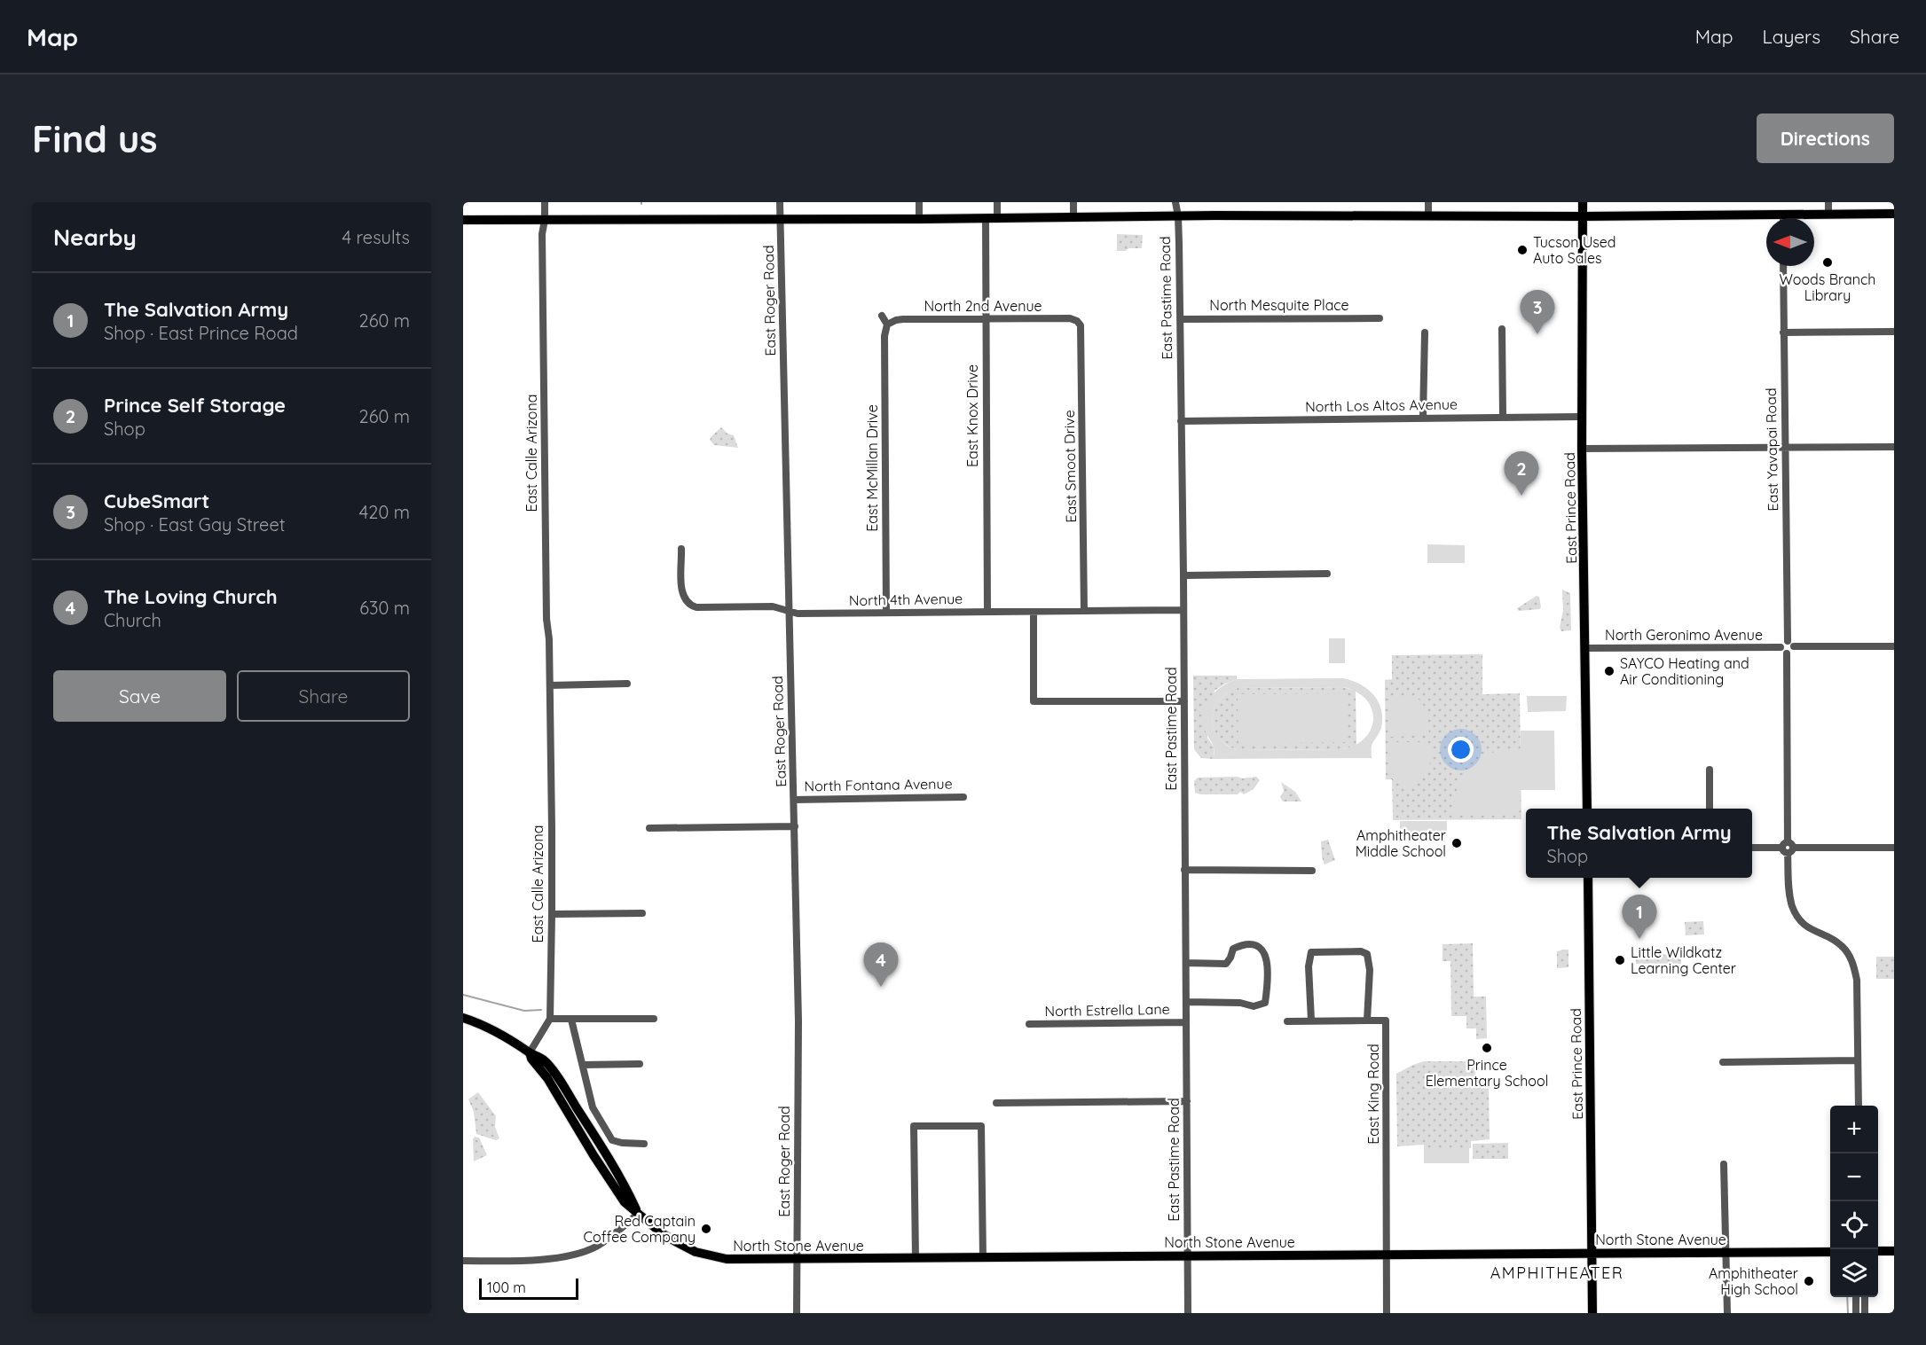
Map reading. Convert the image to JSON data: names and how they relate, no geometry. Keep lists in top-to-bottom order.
{
  "streets": {
    "main road": ["East Prince Road", "North Stone Avenue"],
    "street": [
      "East Pastime Road",
      "East Roger Road",
      "North Mesquite Place",
      "North 2nd Avenue",
      "North Los Altos Avenue",
      "East Knox Drive",
      "East Yavapai Road",
      "East Calle Arizona",
      "East Smoot Drive",
      "East McMillan Drive",
      "North 4th Avenue",
      "North Geronimo Avenue",
      "North Fontana Avenue",
      "North Estrella Lane",
      "East King Road"
    ]
  },
  "crossings": [
    ["East Pastime Road", "North Mesquite Place"],
    ["East Pastime Road", "North Los Altos Avenue"],
    ["East Pastime Road", "North 4th Avenue"],
    ["East Pastime Road", "North Estrella Lane"],
    ["East Pastime Road", "North Stone Avenue"],
    ["East Roger Road", "North 4th Avenue"],
    ["East Roger Road", "North Fontana Avenue"],
    ["East Roger Road", "North Stone Avenue"],
    ["North 2nd Avenue", "East Knox Drive"],
    ["North 2nd Avenue", "East Smoot Drive"],
    ["North 2nd Avenue", "East McMillan Drive"],
    ["North Los Altos Avenue", "East Prince Road"],
    ["East Knox Drive", "North 4th Avenue"],
    ["East Smoot Drive", "North 4th Avenue"],
    ["East McMillan Drive", "North 4th Avenue"],
    ["East Prince Road", "North Geronimo Avenue"],
    ["East Prince Road", "North Stone Avenue"],
    ["East King Road", "North Stone Avenue"]
  ],
  "districts": ["AMPHITHEATER"],
  "places": [
    "Tucson Used Auto Sales",
    "Woods Branch Library",
    "SAYCO Heating and Air Conditioning",
    "Amphitheater Middle School",
    "Little Wildkatz Learning Center",
    "Prince Elementary School",
    "Red Captain Coffee Company",
    "Amphitheater High School"
  ],
  "scale_bar": "100 m",
  "north": "left",
  "page": {
    "header": "Map",
    "nav": ["Map", "Layers", "Share"],
    "buttons": [
      "Directions",
      ["Save", "Share"]
    ],
    "title": "Find us",
    "heading": ["Nearby", "4 results"],
    "list": [
      {
        "mark": "1",
        "name": "The Salvation Army",
        "note": "Shop · East Prince Road",
        "value": "260 m"
      },
      {
        "mark": "2",
        "name": "Prince Self Storage",
        "note": "Shop",
        "value": "260 m"
      },
      {
        "mark": "3",
        "name": "CubeSmart",
        "note": "Shop · East Gay Street",
        "value": "420 m"
      },
      {
        "mark": "4",
        "name": "The Loving Church",
        "note": "Church",
        "value": "630 m"
      }
    ],
    "pins": [
      "3",
      "2",
      "1",
      "4"
    ],
    "popup": ["The Salvation Army", "Shop"],
    "map_buttons": ["+", "−"],
    "scale": "100 m"
  }
}
